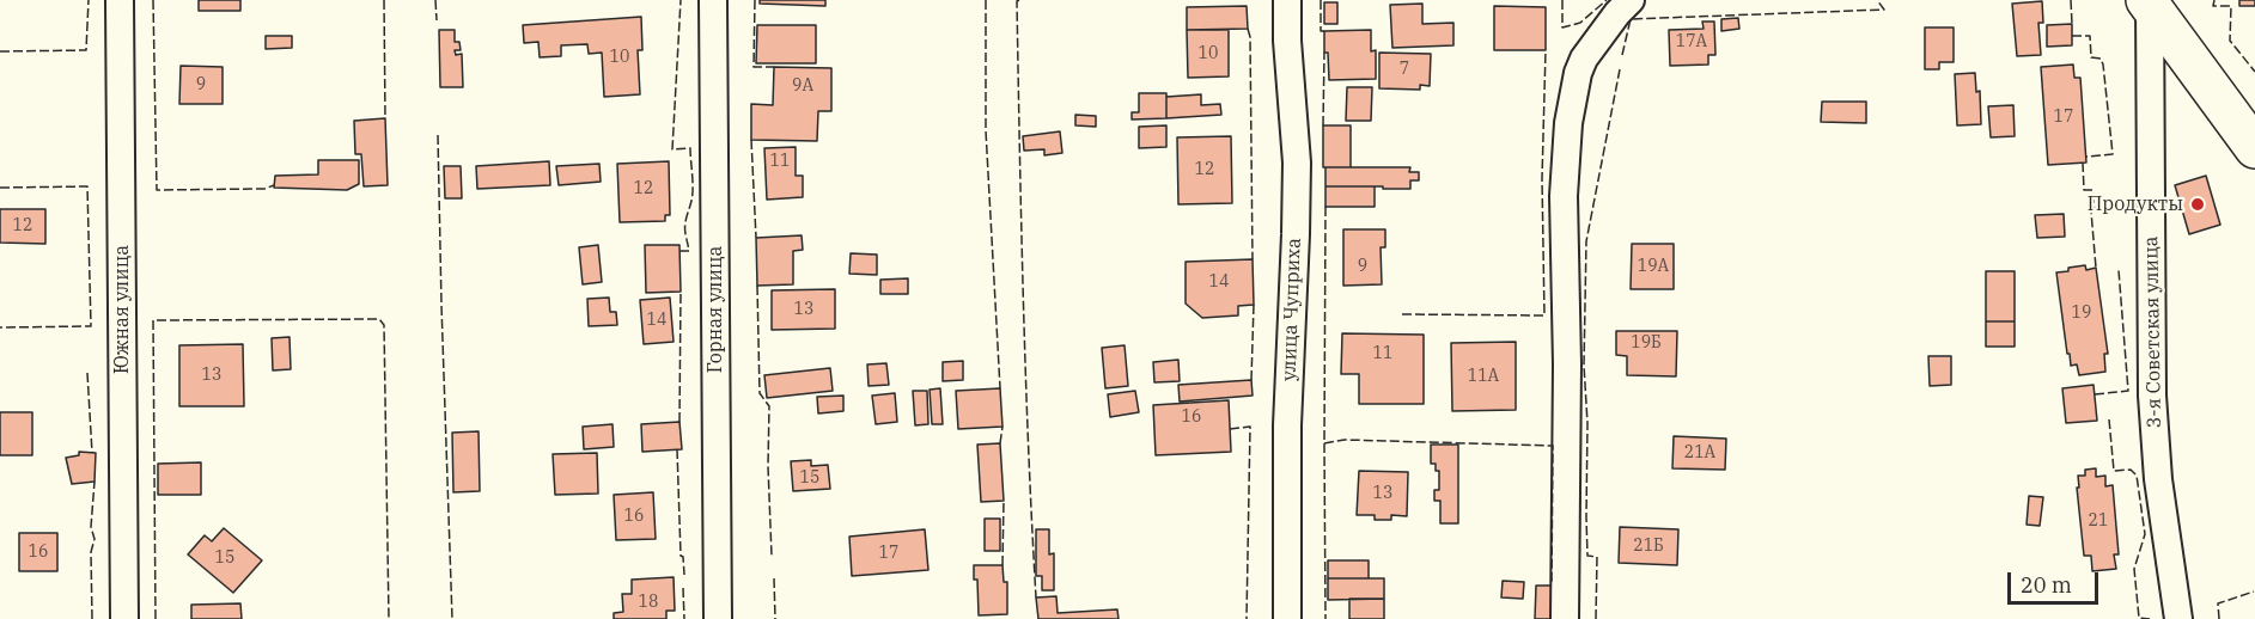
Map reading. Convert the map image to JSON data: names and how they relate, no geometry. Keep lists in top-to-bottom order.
{
  "streets": {
    "street": [
      "Южная улица",
      "Горная улица",
      "улица Чуприха",
      "3-я Советская улица"
    ]
  },
  "places": ["Продукты"],
  "house_numbers": [
    "17А",
    "10",
    "10",
    "7",
    "9",
    "9А",
    "17",
    "11",
    "12",
    "12",
    "12",
    "9",
    "19А",
    "14",
    "13",
    "19",
    "14",
    "19Б",
    "11",
    "13",
    "11А",
    "16",
    "21А",
    "15",
    "13",
    "16",
    "21",
    "21Б",
    "16",
    "17",
    "15",
    "18"
  ],
  "scale_bar": "20 m"
}
